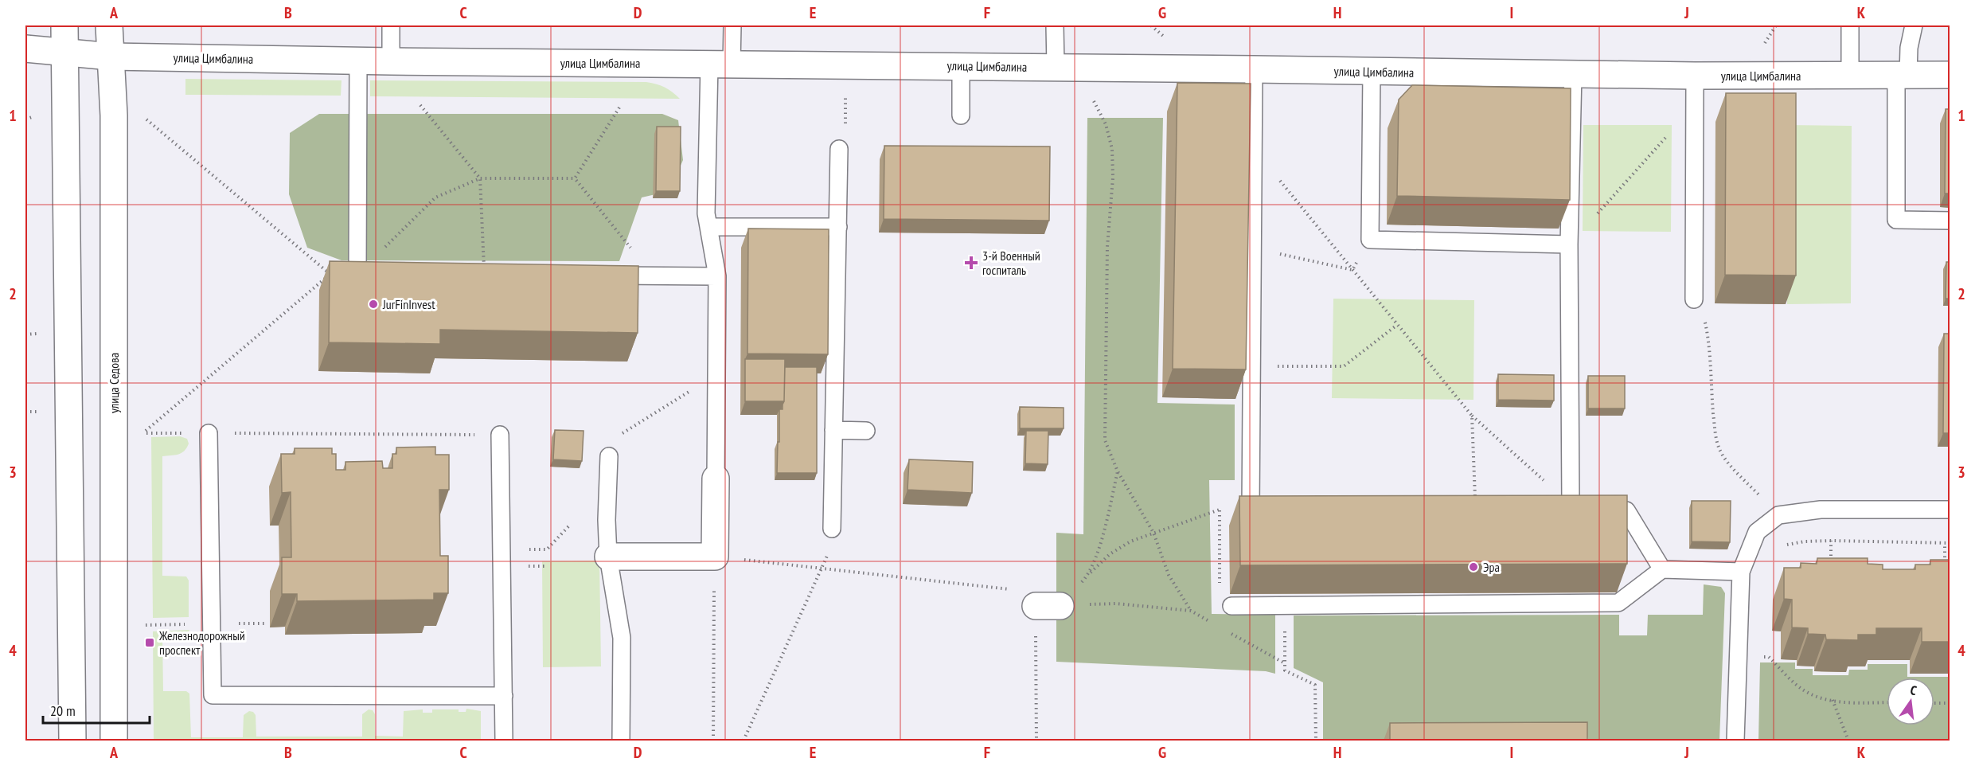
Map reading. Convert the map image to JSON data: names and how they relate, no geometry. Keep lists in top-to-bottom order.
{
  "streets": {
    "street": ["улица Цимбалина", "улица Седова"]
  },
  "crossings": [
    ["улица Цимбалина", "улица Седова"]
  ],
  "places": {
    "health": ["3-й Военный госпиталь"],
    "other": ["JurFinInvest", "Эра"],
    "transit": ["Железнодорожный проспект"]
  },
  "scale_bar": "20 m",
  "north": "top",
  "grid": {
    "columns": [
      "A",
      "B",
      "C",
      "D",
      "E",
      "F",
      "G",
      "H",
      "I",
      "J",
      "K"
    ],
    "rows": [
      "1",
      "2",
      "3",
      "4"
    ]
  }
}
